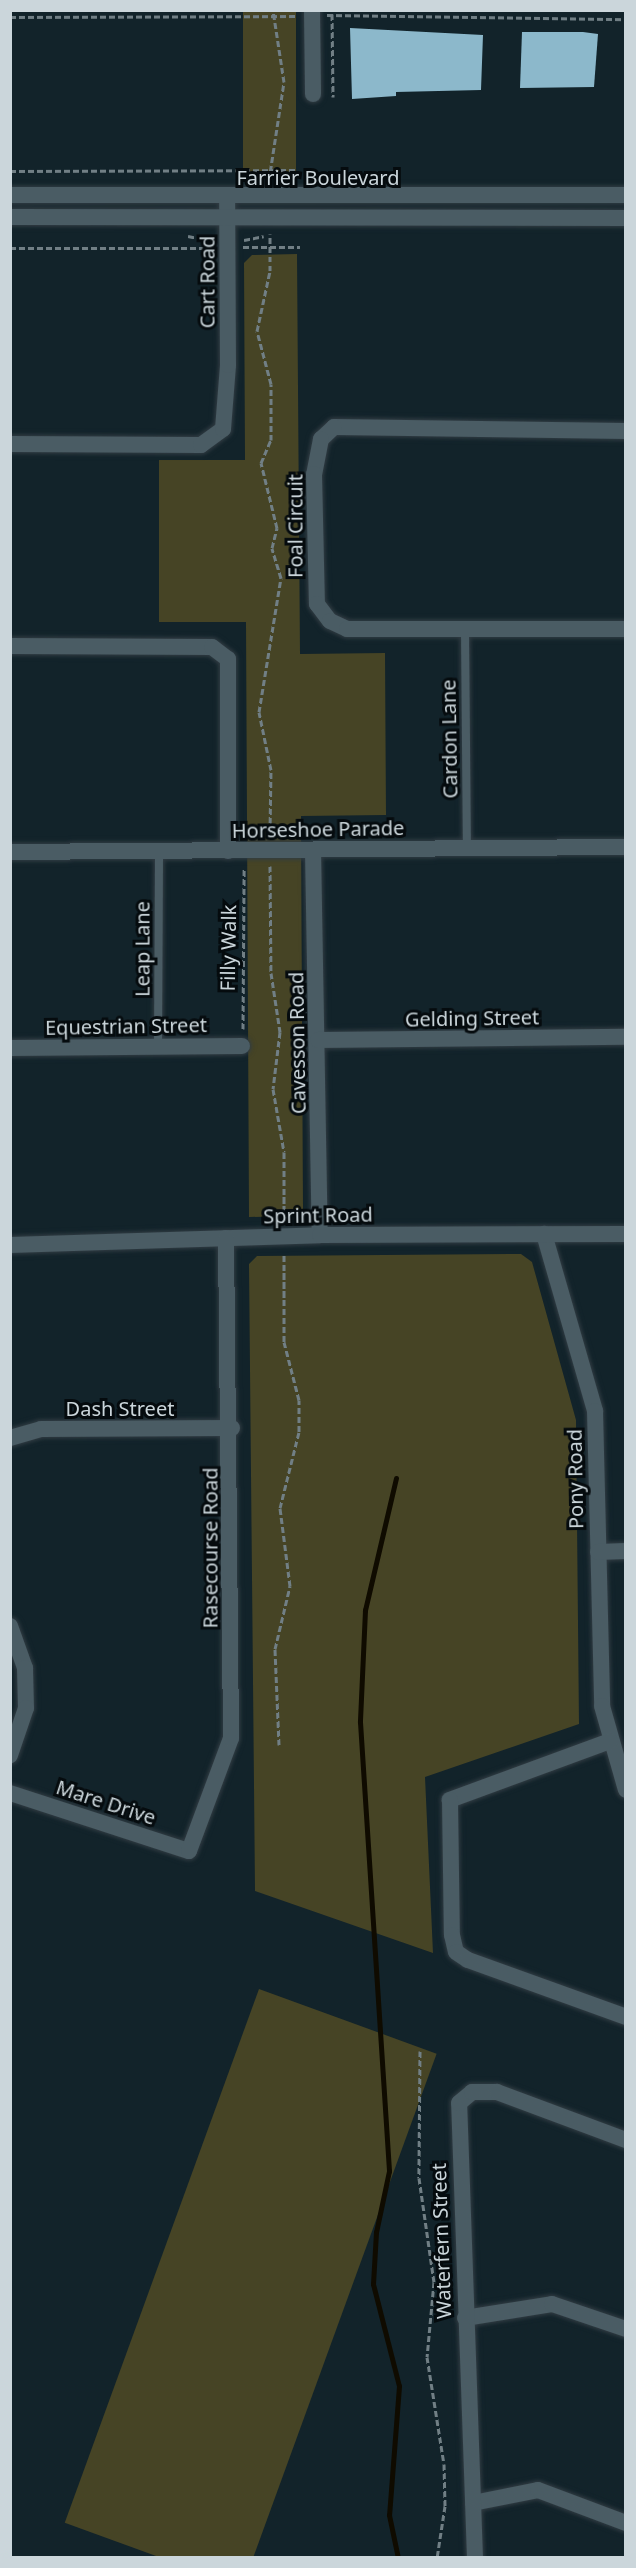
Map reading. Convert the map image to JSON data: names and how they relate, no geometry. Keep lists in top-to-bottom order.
{
  "streets": {
    "street": [
      "Farrier Boulevard",
      "Cart Road",
      "Foal Circuit",
      "Horseshoe Parade",
      "Gelding Street",
      "Equestrian Street",
      "Cavesson Road",
      "Sprint Road",
      "Dash Street",
      "Pony Road",
      "Rasecourse Road",
      "Mare Drive",
      "Waterfern Street"
    ],
    "lane": ["Cardon Lane", "Leap Lane"],
    "path": ["Filly Walk"]
  },
  "crossings": [
    ["Farrier Boulevard", "Cart Road"],
    ["Foal Circuit", "Cardon Lane"],
    ["Cardon Lane", "Horseshoe Parade"],
    ["Horseshoe Parade", "Filly Walk"],
    ["Horseshoe Parade", "Leap Lane"],
    ["Horseshoe Parade", "Cavesson Road"],
    ["Filly Walk", "Equestrian Street"],
    ["Leap Lane", "Equestrian Street"],
    ["Gelding Street", "Cavesson Road"],
    ["Cavesson Road", "Sprint Road"],
    ["Sprint Road", "Pony Road"],
    ["Sprint Road", "Rasecourse Road"],
    ["Dash Street", "Rasecourse Road"],
    ["Rasecourse Road", "Mare Drive"]
  ]
}
